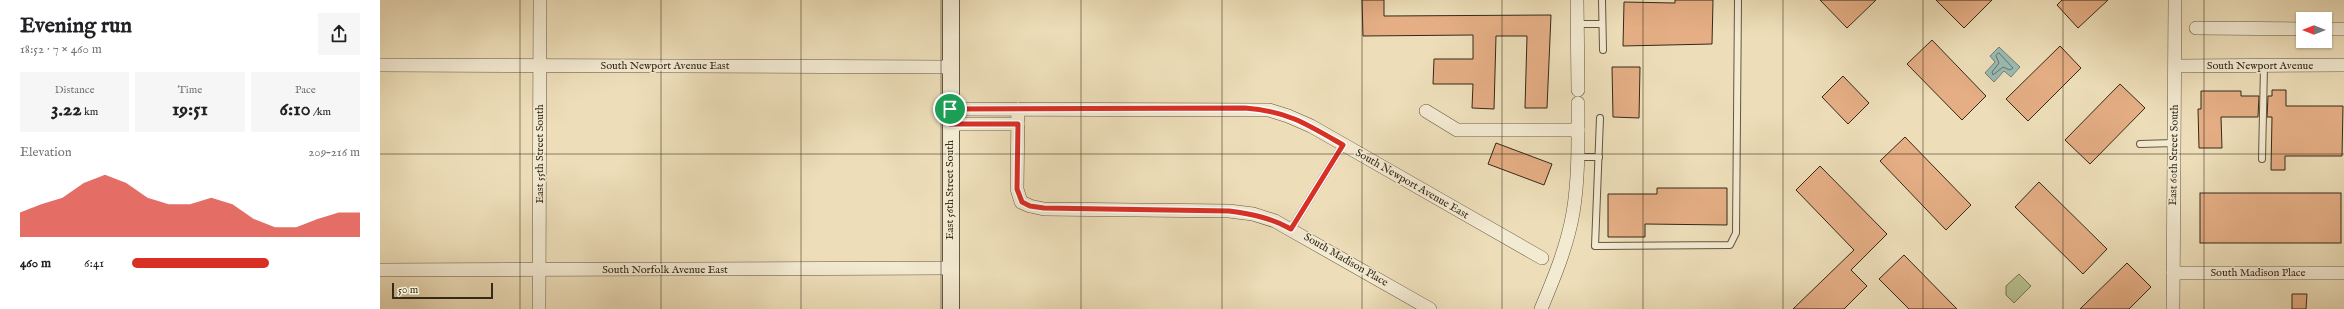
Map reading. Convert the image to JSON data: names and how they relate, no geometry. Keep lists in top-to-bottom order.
{
  "streets": {
    "street": [
      "South Newport Avenue East",
      "South Newport Avenue",
      "East 55th Street South",
      "East 60th Street South",
      "East 56th Street South",
      "South Madison Place",
      "South Norfolk Avenue East"
    ]
  },
  "crossings": [
    ["South Newport Avenue East", "East 55th Street South"],
    ["South Newport Avenue East", "East 56th Street South"],
    ["South Newport Avenue", "East 60th Street South"],
    ["East 55th Street South", "South Norfolk Avenue East"],
    ["East 60th Street South", "South Madison Place"],
    ["East 56th Street South", "South Norfolk Avenue East"]
  ],
  "scale_bar": "50 m",
  "north": "left",
  "page": {
    "heading": ["Evening run", "18:52 · 7 × 460 m"],
    "stats": [
      ["Distance", "3.22 km"],
      ["Time", "19:51"],
      ["Pace", "6:10 /km"]
    ],
    "chart": ["Elevation", "209–216 m"],
    "list": [
      {
        "name": "460 m",
        "note": "6:41"
      }
    ],
    "scale": "50 m"
  }
}
